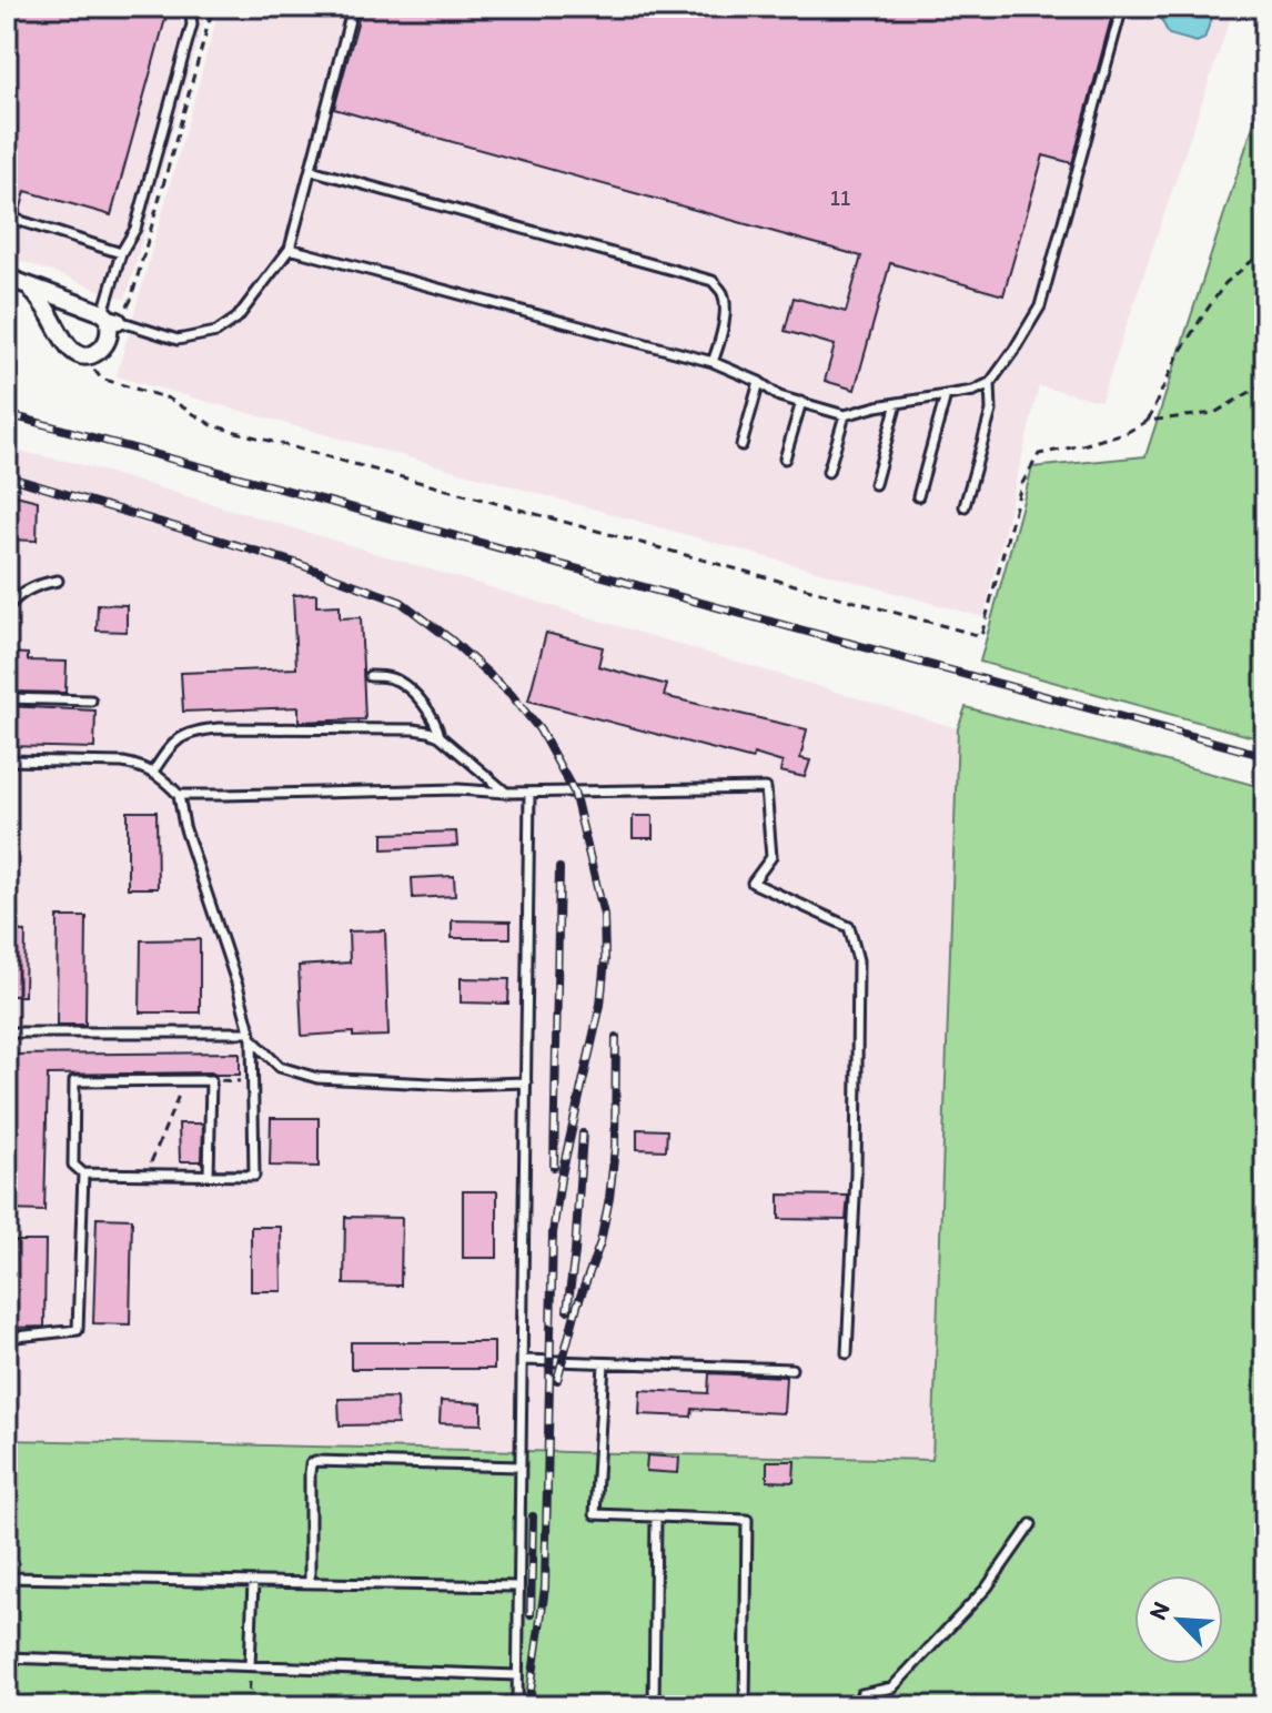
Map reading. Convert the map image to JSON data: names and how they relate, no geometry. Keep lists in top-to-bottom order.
{
  "house_numbers": ["11"],
  "north": "top left"
}
